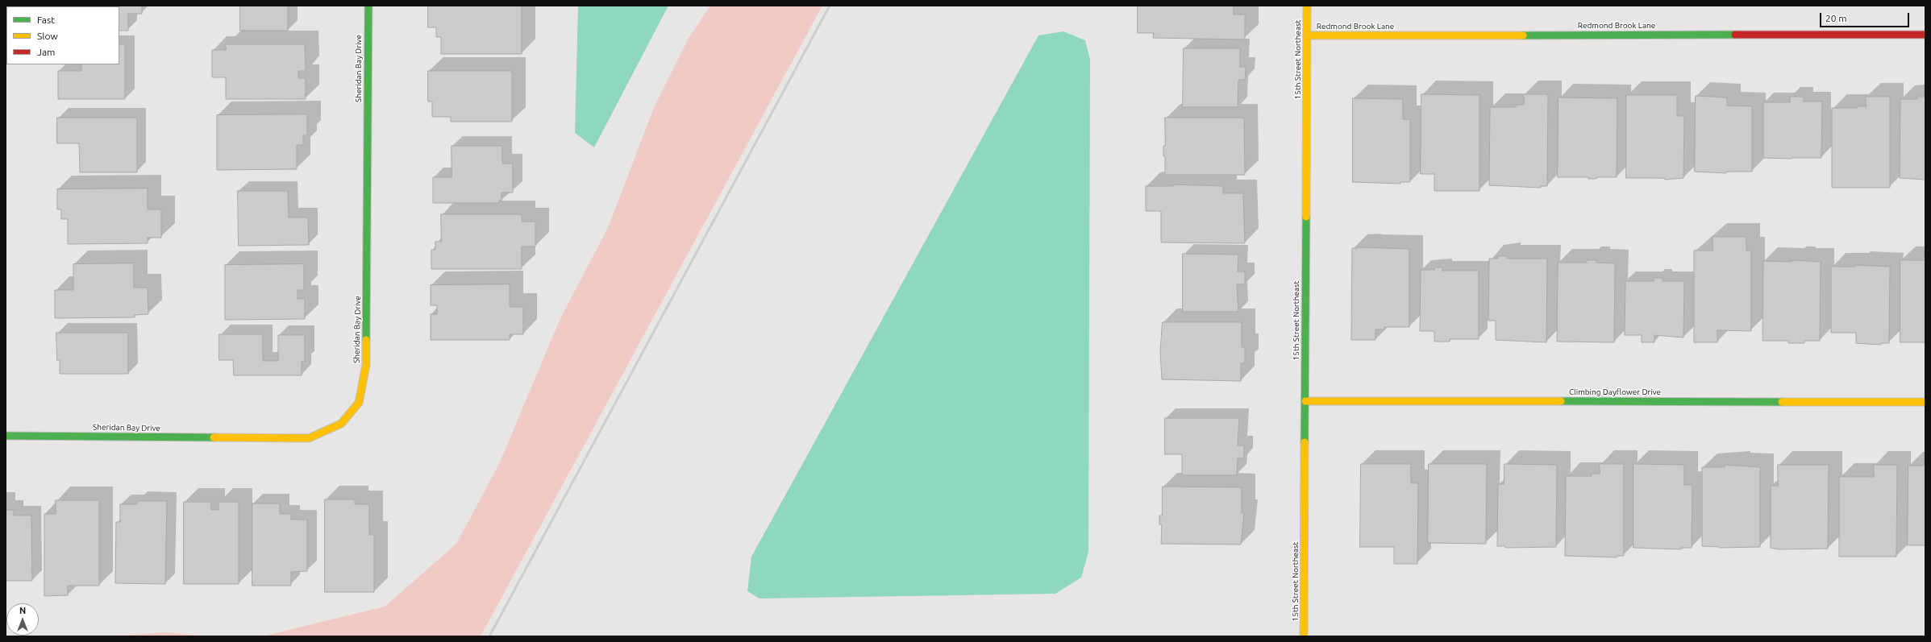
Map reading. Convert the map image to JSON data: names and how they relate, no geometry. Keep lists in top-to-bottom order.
{
  "streets": {
    "street": [
      "Redmond Brook Lane",
      "15th Street Northeast",
      "Sheridan Bay Drive",
      "Climbing Dayflower Drive"
    ]
  },
  "crossings": [
    ["Redmond Brook Lane", "15th Street Northeast"],
    ["15th Street Northeast", "Climbing Dayflower Drive"]
  ],
  "legend": ["Fast", "Slow", "Jam"],
  "scale_bar": "20 m",
  "north": "top"
}
